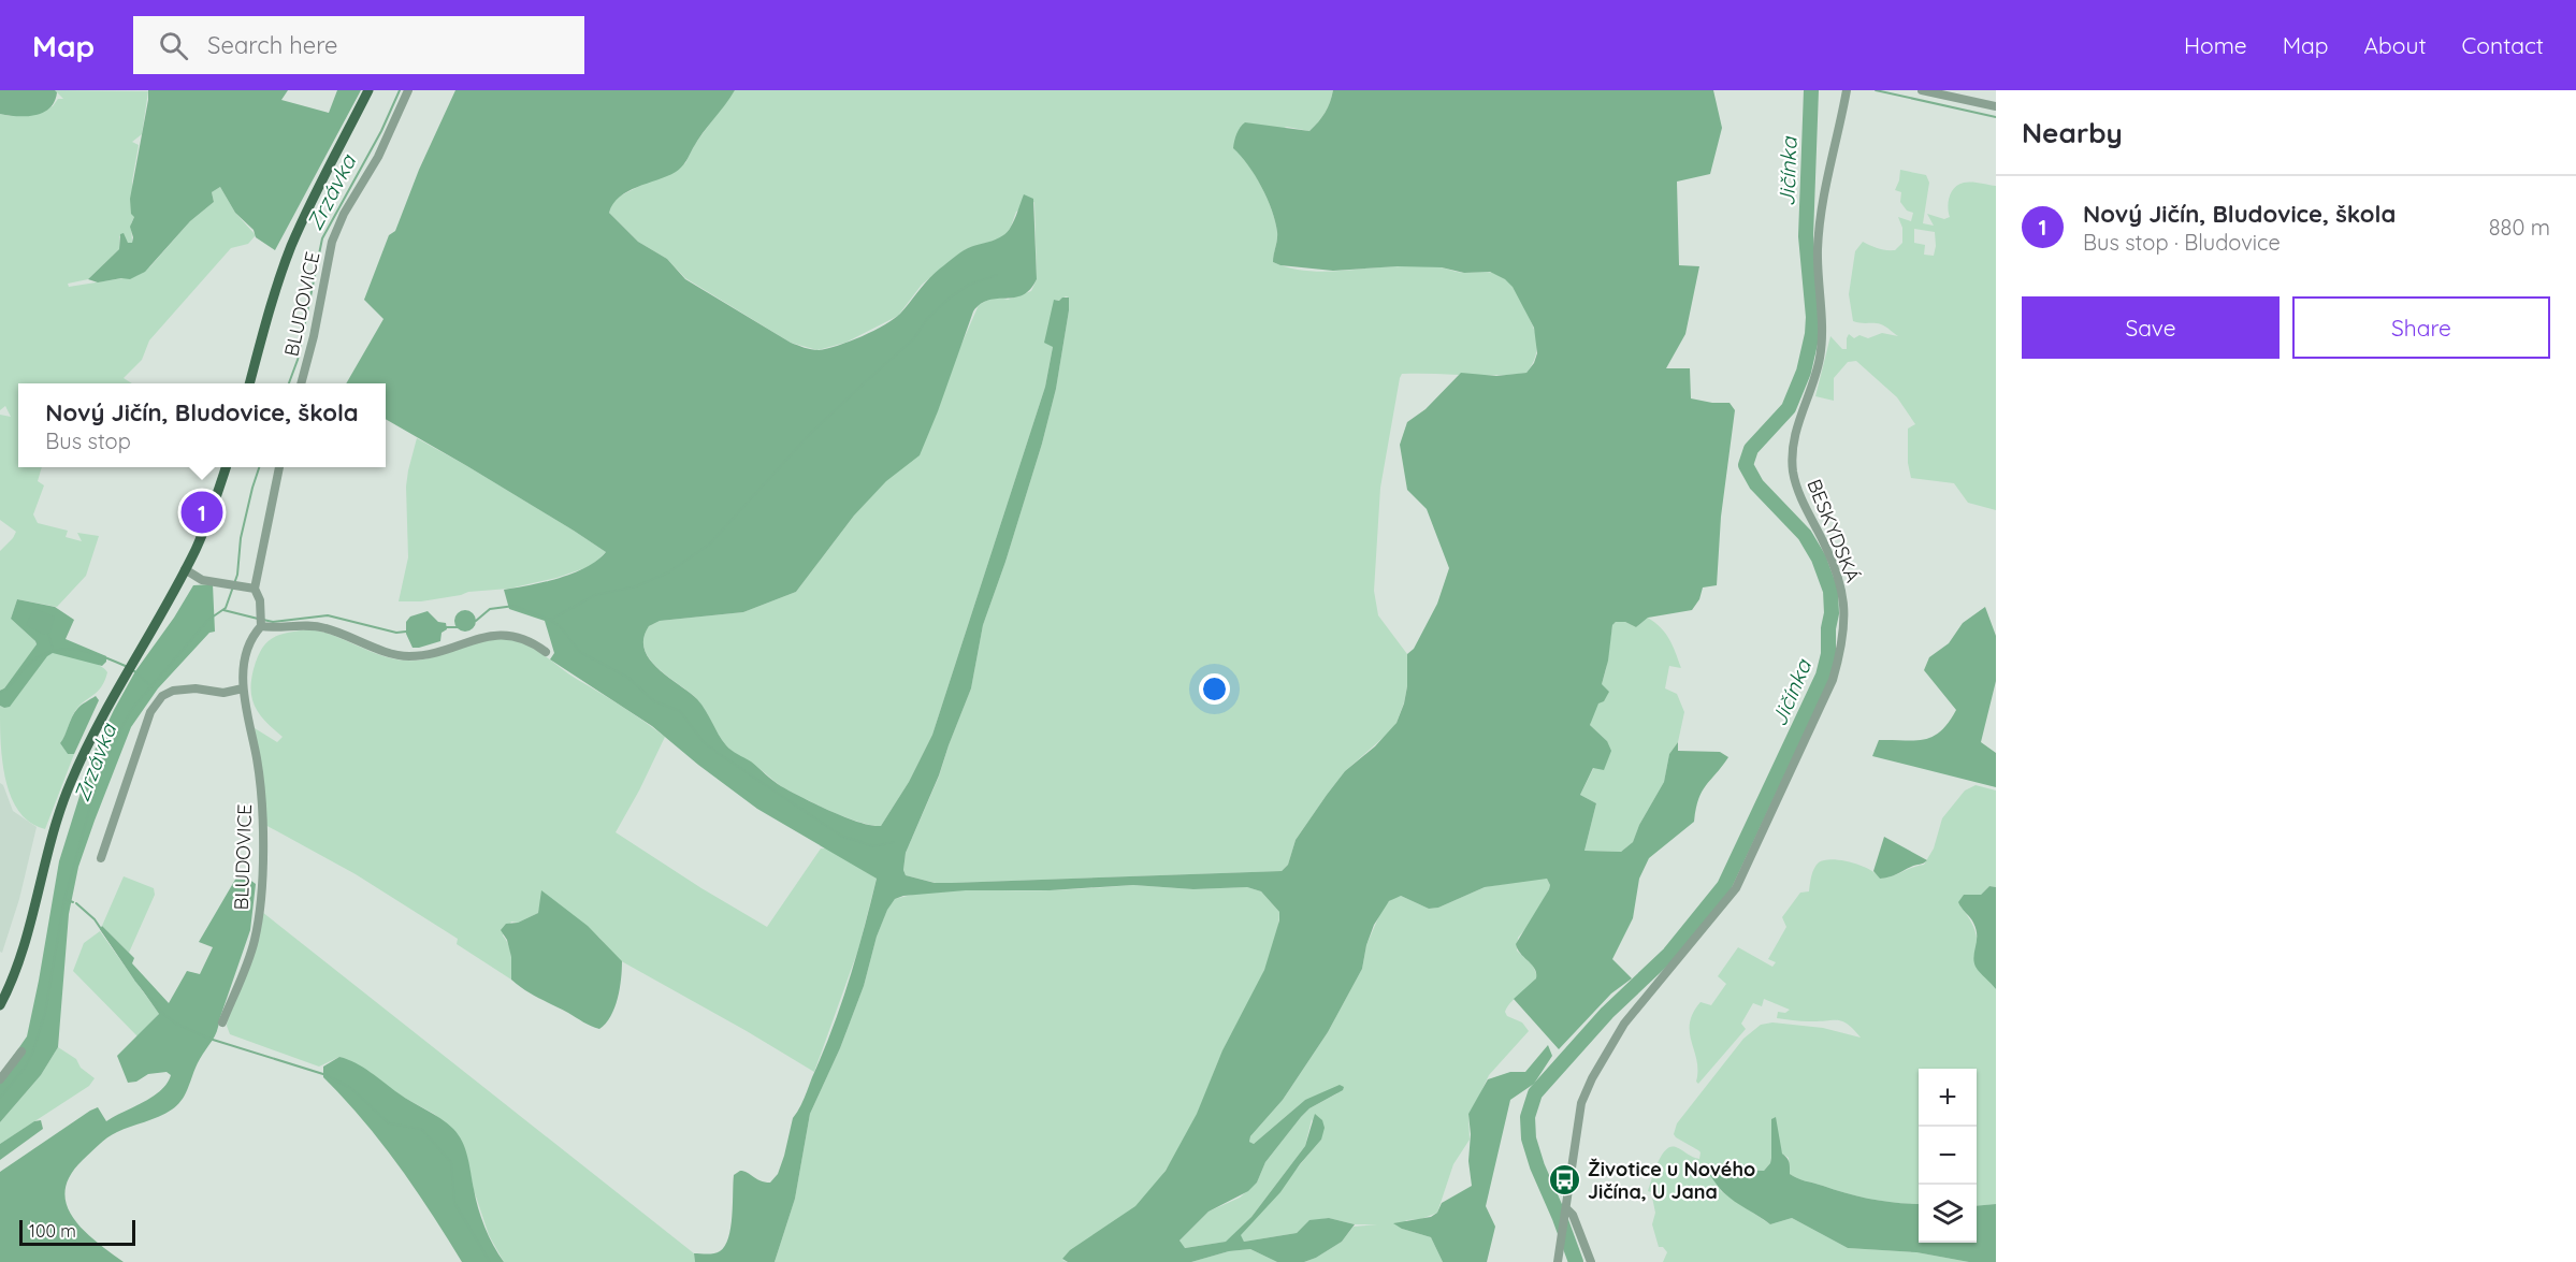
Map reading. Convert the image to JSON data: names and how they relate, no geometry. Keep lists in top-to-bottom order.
{
  "streets": {
    "street": ["BLUDOVICE", "BESKYDSKÁ"]
  },
  "water": ["Jičínka", "Zrzávka"],
  "places": {
    "bus stop": ["Životice u Nového Jičína, U Jana"]
  },
  "scale_bar": "100 m",
  "page": {
    "header": "Map",
    "search": "Search here",
    "nav": [
      "Home",
      "Map",
      "About",
      "Contact"
    ],
    "heading": "Nearby",
    "list": [
      {
        "mark": "1",
        "name": "Nový Jičín, Bludovice, škola",
        "note": "Bus stop · Bludovice",
        "value": "880 m"
      }
    ],
    "buttons": ["Save", "Share"],
    "popup": ["Nový Jičín, Bludovice, škola", "Bus stop"],
    "pins": "1",
    "map_buttons": ["+", "−"],
    "scale": "100 m"
  }
}
